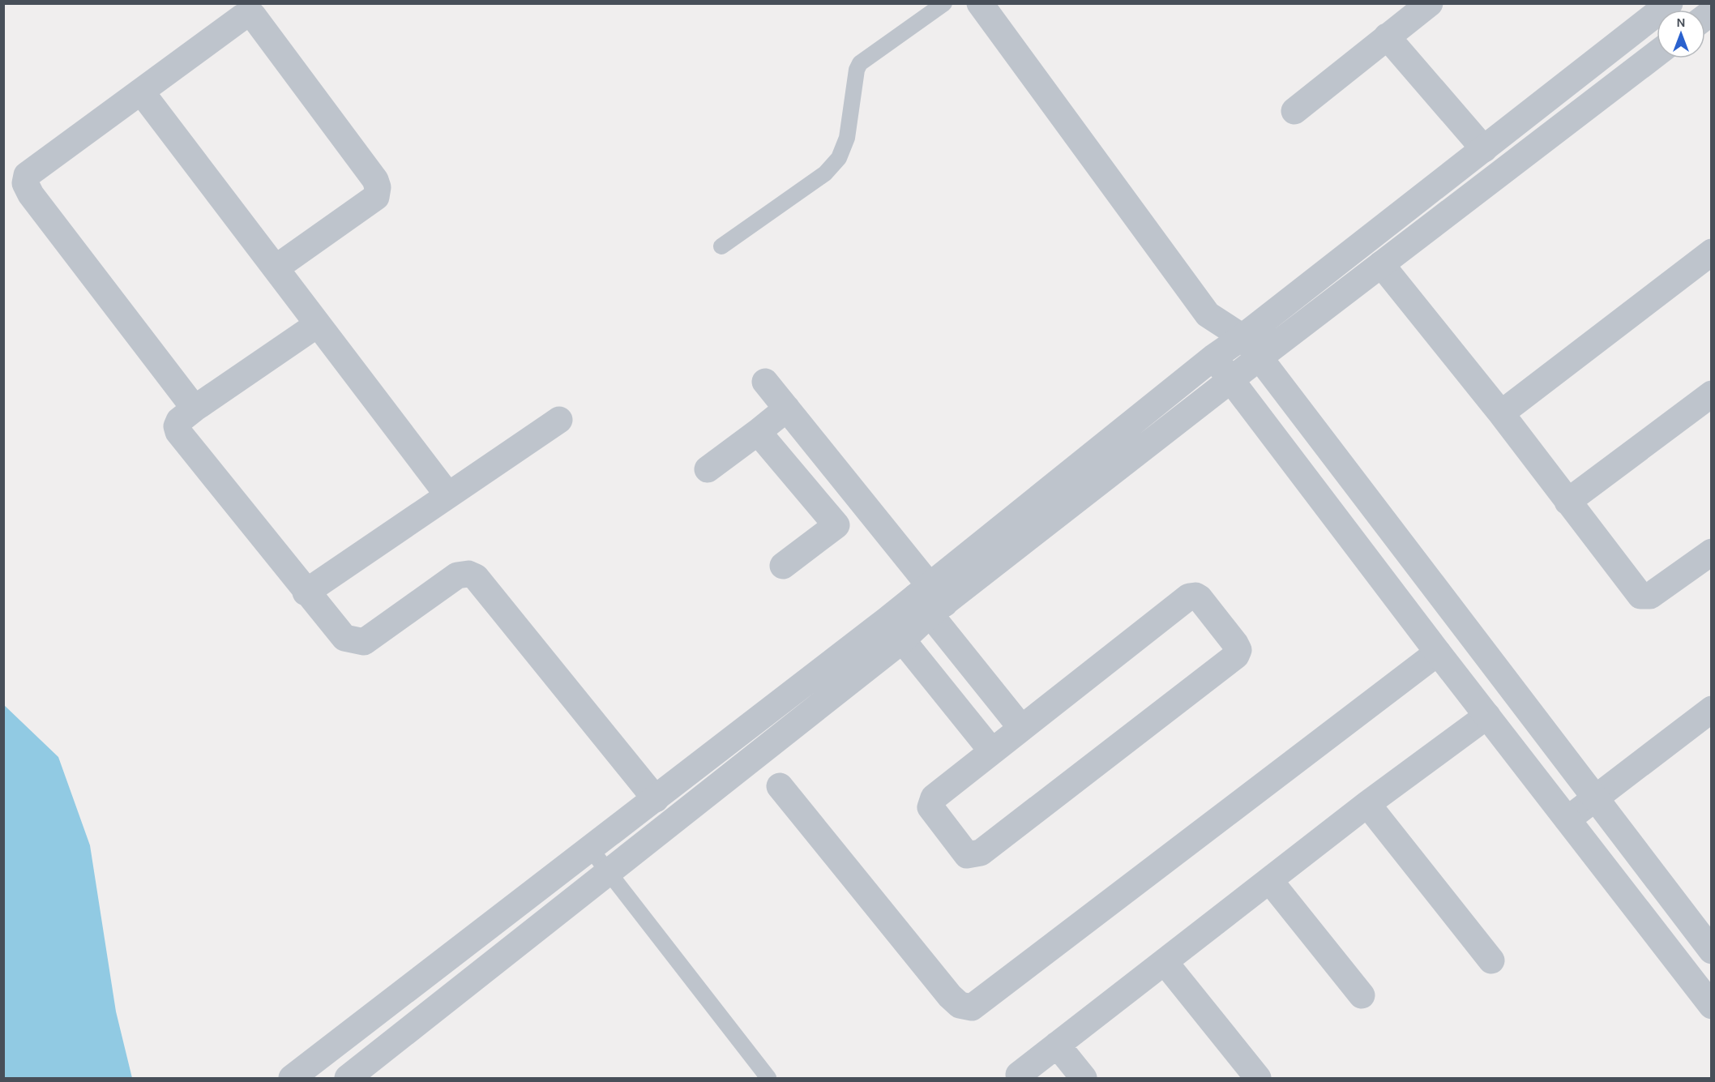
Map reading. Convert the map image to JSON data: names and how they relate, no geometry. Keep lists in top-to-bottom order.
{
  "north": "top"
}
